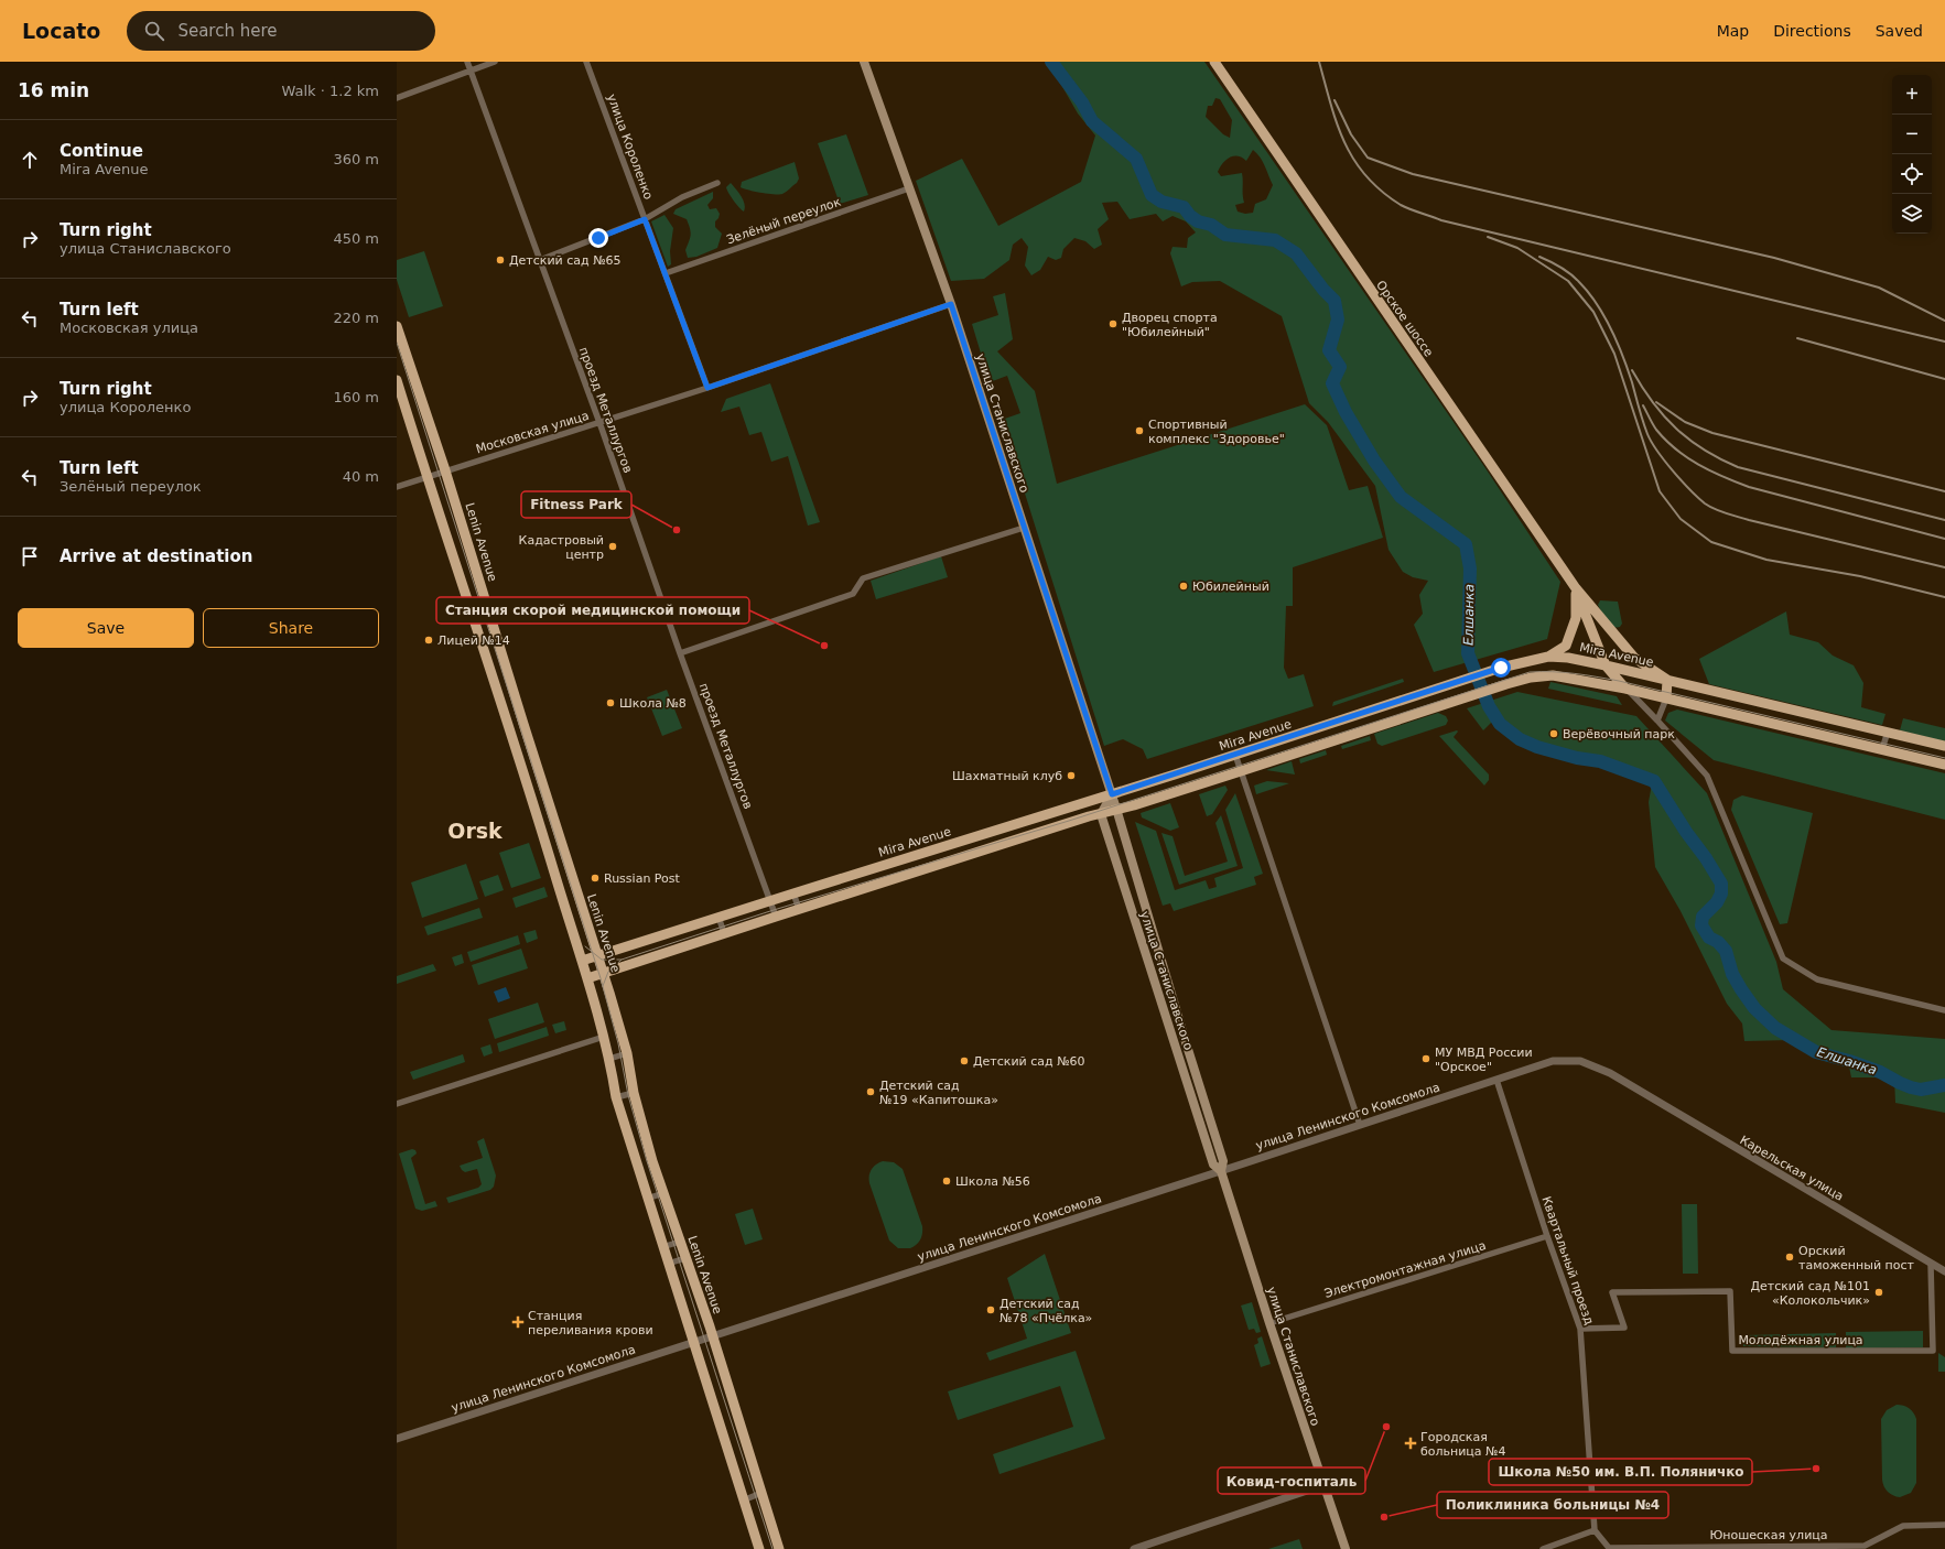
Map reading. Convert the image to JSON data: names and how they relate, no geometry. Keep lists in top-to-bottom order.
{
  "streets": {
    "main road": [
      "Орское шоссе",
      "улица Станиславского",
      "Lenin Avenue",
      "Mira Avenue"
    ],
    "street": [
      "улица Короленко",
      "Зелёный переулок",
      "проезд Металлургов",
      "Московская улица",
      "улица Ленинского Комсомола",
      "Карельская улица",
      "Квартальный проезд",
      "Электромонтажная улица",
      "Молодёжная улица",
      "Юношеская улица"
    ]
  },
  "crossings": [
    ["улица Короленко", "Зелёный переулок"],
    ["улица Короленко", "Московская улица"],
    ["Зелёный переулок", "улица Станиславского"],
    ["проезд Металлургов", "Московская улица"],
    ["проезд Металлургов", "Mira Avenue"],
    ["улица Станиславского", "Московская улица"],
    ["улица Станиславского", "Mira Avenue"],
    ["улица Станиславского", "улица Ленинского Комсомола"],
    ["улица Станиславского", "Электромонтажная улица"],
    ["Московская улица", "Lenin Avenue"],
    ["Lenin Avenue", "Mira Avenue"],
    ["Lenin Avenue", "улица Ленинского Комсомола"],
    ["улица Ленинского Комсомола", "Карельская улица"],
    ["улица Ленинского Комсомола", "Квартальный проезд"],
    ["Карельская улица", "Молодёжная улица"],
    ["Квартальный проезд", "Электромонтажная улица"],
    ["Квартальный проезд", "Молодёжная улица"],
    ["Квартальный проезд", "Юношеская улица"]
  ],
  "districts": ["Orsk"],
  "water": ["Елшанка"],
  "places": {
    "other": [
      "Детский сад №65",
      "Дворец спорта \"Юбилейный\"",
      "Спортивный комплекс \"Здоровье\"",
      "Fitness Park",
      "Кадастровый центр",
      "Юбилейный",
      "Лицей №14",
      "Станция скорой медицинской помощи",
      "Школа №8",
      "Верёвочный парк",
      "Шахматный клуб",
      "Russian Post",
      "МУ МВД России \"Орское\"",
      "Детский сад №60",
      "Детский сад №19 «Капитошка»",
      "Школа №56",
      "Орский таможенный пост",
      "Детский сад №101 «Колокольчик»",
      "Детский сад №78 «Пчёлка»",
      "Ковид-госпиталь",
      "Школа №50 им. В.П. Поляничко",
      "Поликлиника больницы №4"
    ],
    "health": ["Станция переливания крови", "Городская больница №4"]
  },
  "page": {
    "header": "Locato",
    "search": "Search here",
    "nav": ["Map", "Directions", "Saved"],
    "heading": ["16 min", "Walk · 1.2 km"],
    "map_buttons": ["+", "−"],
    "list": [
      ["Continue", "Mira Avenue", "360 m"],
      ["Turn right", "улица Станиславского", "450 m"],
      ["Turn left", "Московская улица", "220 m"],
      ["Turn right", "улица Короленко", "160 m"],
      ["Turn left", "Зелёный переулок", "40 m"],
      "Arrive at destination"
    ],
    "buttons": ["Save", "Share"]
  }
}
